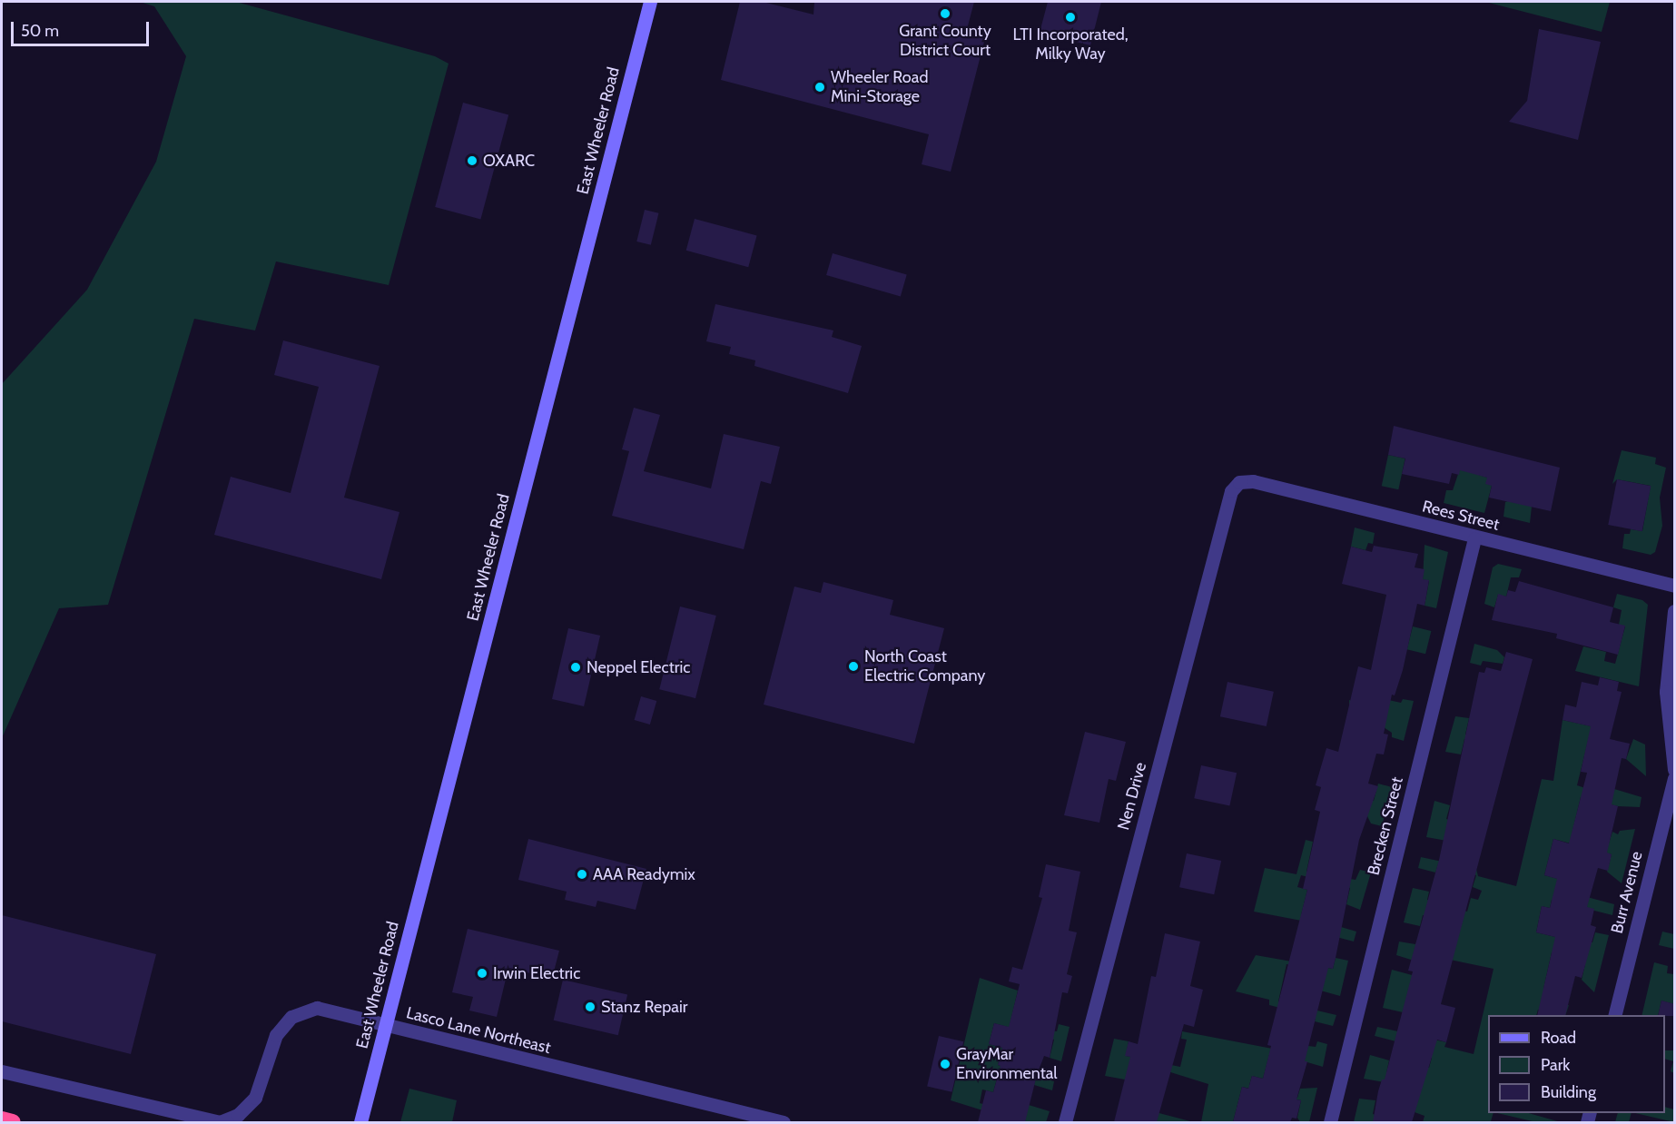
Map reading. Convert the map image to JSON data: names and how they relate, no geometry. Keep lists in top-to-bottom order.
{
  "streets": {
    "main road": ["East Wheeler Road"],
    "street": [
      "Rees Street",
      "Nen Drive",
      "Brecken Street",
      "Burr Avenue",
      "Lasco Lane Northeast"
    ]
  },
  "crossings": [
    ["East Wheeler Road", "Lasco Lane Northeast"],
    ["Rees Street", "Nen Drive"],
    ["Rees Street", "Brecken Street"]
  ],
  "places": [
    "Grant County District Court",
    "LTI Incorporated, Milky Way",
    "Wheeler Road Mini-Storage",
    "OXARC",
    "North Coast Electric Company",
    "Neppel Electric",
    "AAA Readymix",
    "Irwin Electric",
    "Stanz Repair",
    "GrayMar Environmental"
  ],
  "legend": ["Road", "Park", "Building"],
  "scale_bar": "50 m"
}
